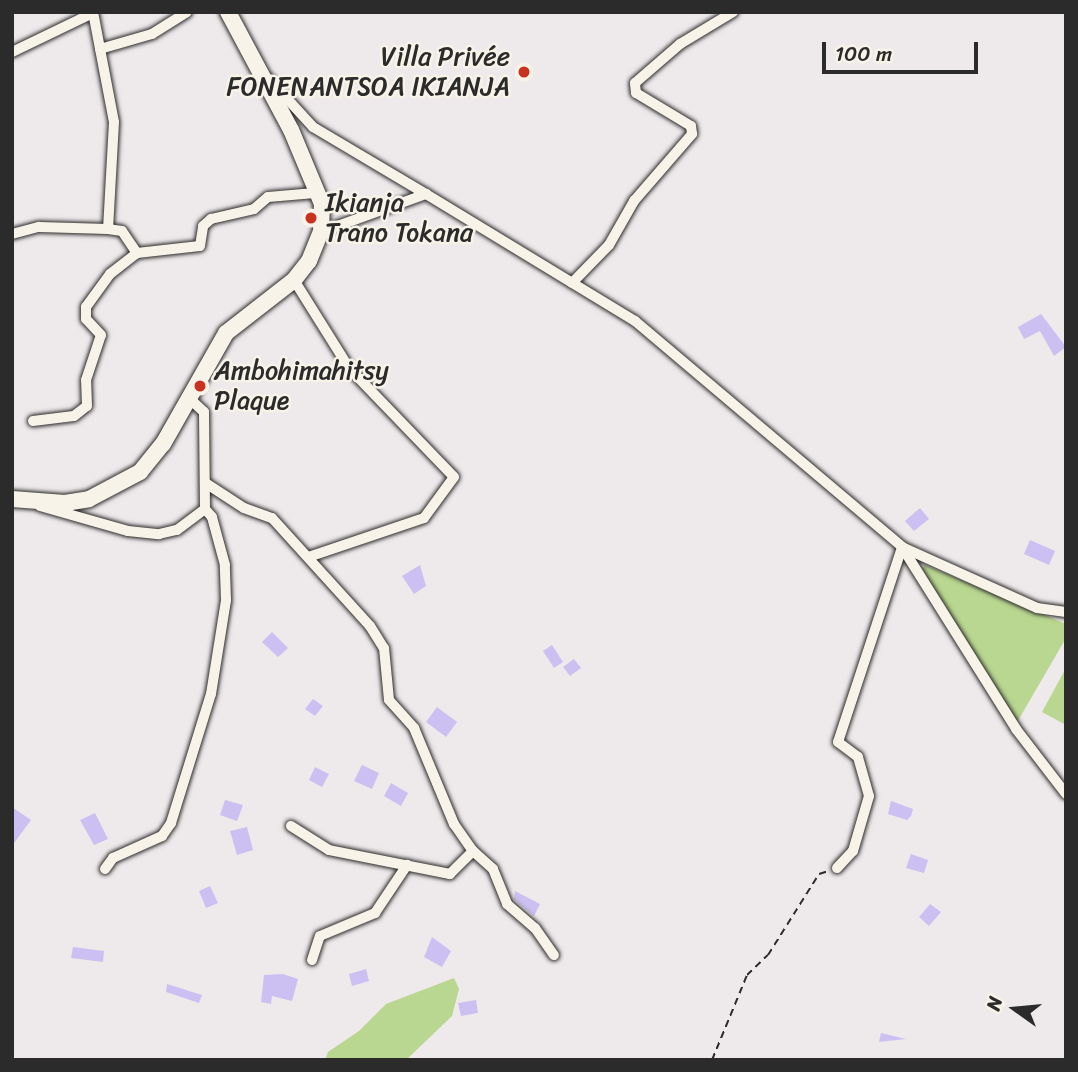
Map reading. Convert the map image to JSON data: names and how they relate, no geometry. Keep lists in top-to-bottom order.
{
  "places": ["Villa Privée FONENANTSOA IKIANJA", "Ikianja Trano Tokana", "Ambohimahitsy Plaque"],
  "scale_bar": "100 m",
  "north": "left"
}
